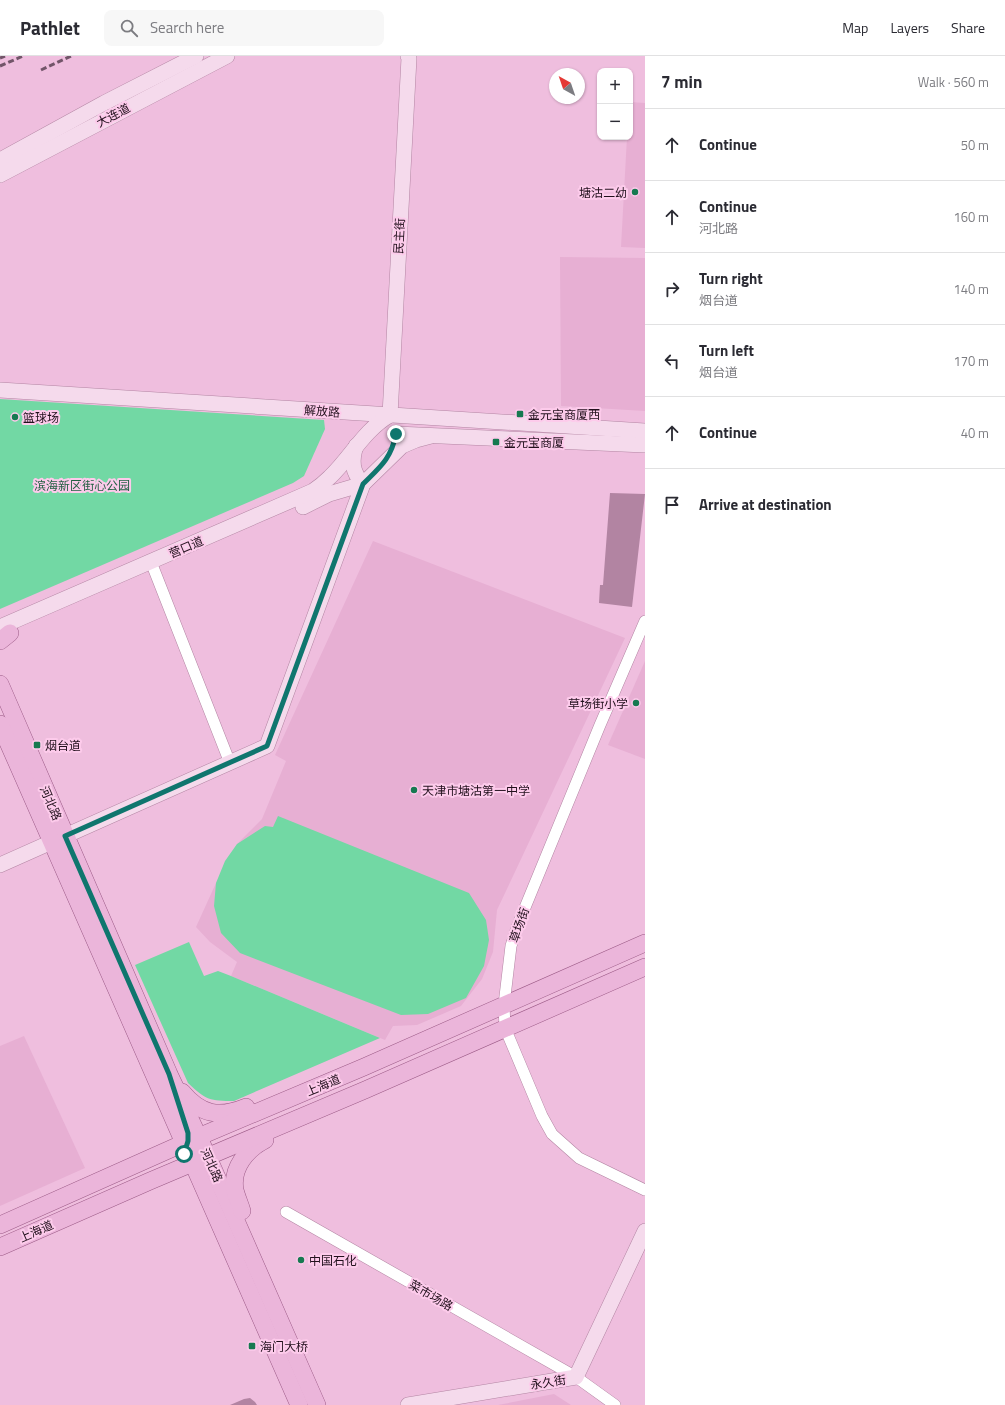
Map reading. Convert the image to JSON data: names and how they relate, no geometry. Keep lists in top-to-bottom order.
{
  "streets": {
    "main road": ["河北路", "上海道"],
    "street": [
      "大连道",
      "民主街",
      "解放路",
      "营口道",
      "草场街",
      "菜市场路",
      "永久街"
    ]
  },
  "crossings": [
    ["民主街", "解放路"],
    ["民主街", "营口道"],
    ["解放路", "营口道"],
    ["河北路", "上海道"],
    ["草场街", "上海道"],
    ["菜市场路", "永久街"]
  ],
  "parks": ["滨海新区街心公园"],
  "places": {
    "other": [
      "塘沽二幼",
      "篮球场",
      "草场街小学",
      "天津市塘沽第一中学",
      "中国石化"
    ],
    "transit": [
      "金元宝商厦西",
      "金元宝商厦",
      "烟台道",
      "海门大桥"
    ]
  },
  "north": "top left",
  "page": {
    "header": "Pathlet",
    "search": "Search here",
    "nav": ["Map", "Layers", "Share"],
    "heading": ["7 min", "Walk · 560 m"],
    "map_buttons": ["+", "−"],
    "list": [
      ["Continue", "50 m"],
      ["Continue", "河北路", "160 m"],
      ["Turn right", "烟台道", "140 m"],
      ["Turn left", "烟台道", "170 m"],
      ["Continue", "40 m"],
      "Arrive at destination"
    ]
  }
}
